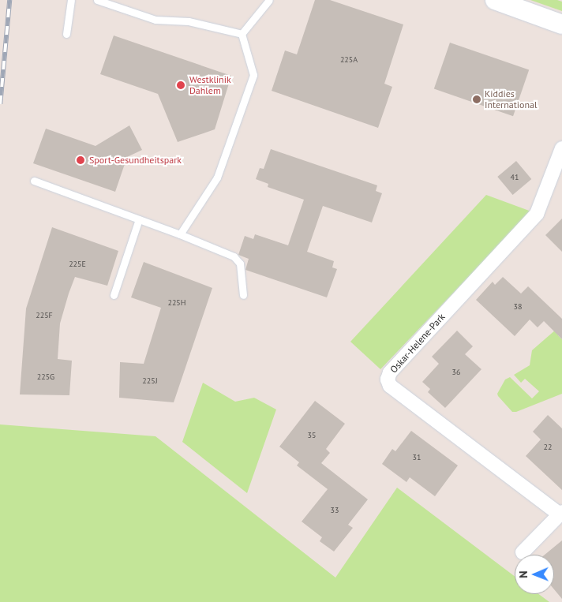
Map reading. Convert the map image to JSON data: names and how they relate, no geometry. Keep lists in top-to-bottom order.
{
  "streets": {
    "street": ["Oskar-Helene-Park"]
  },
  "places": ["Westklinik Dahlem", "Kiddies International", "Sport-Gesundheitspark"],
  "house_numbers": [
    "225A",
    "41",
    "225E",
    "225H",
    "38",
    "225F",
    "36",
    "225G",
    "225J",
    "35",
    "22",
    "31",
    "33"
  ],
  "north": "left"
}
